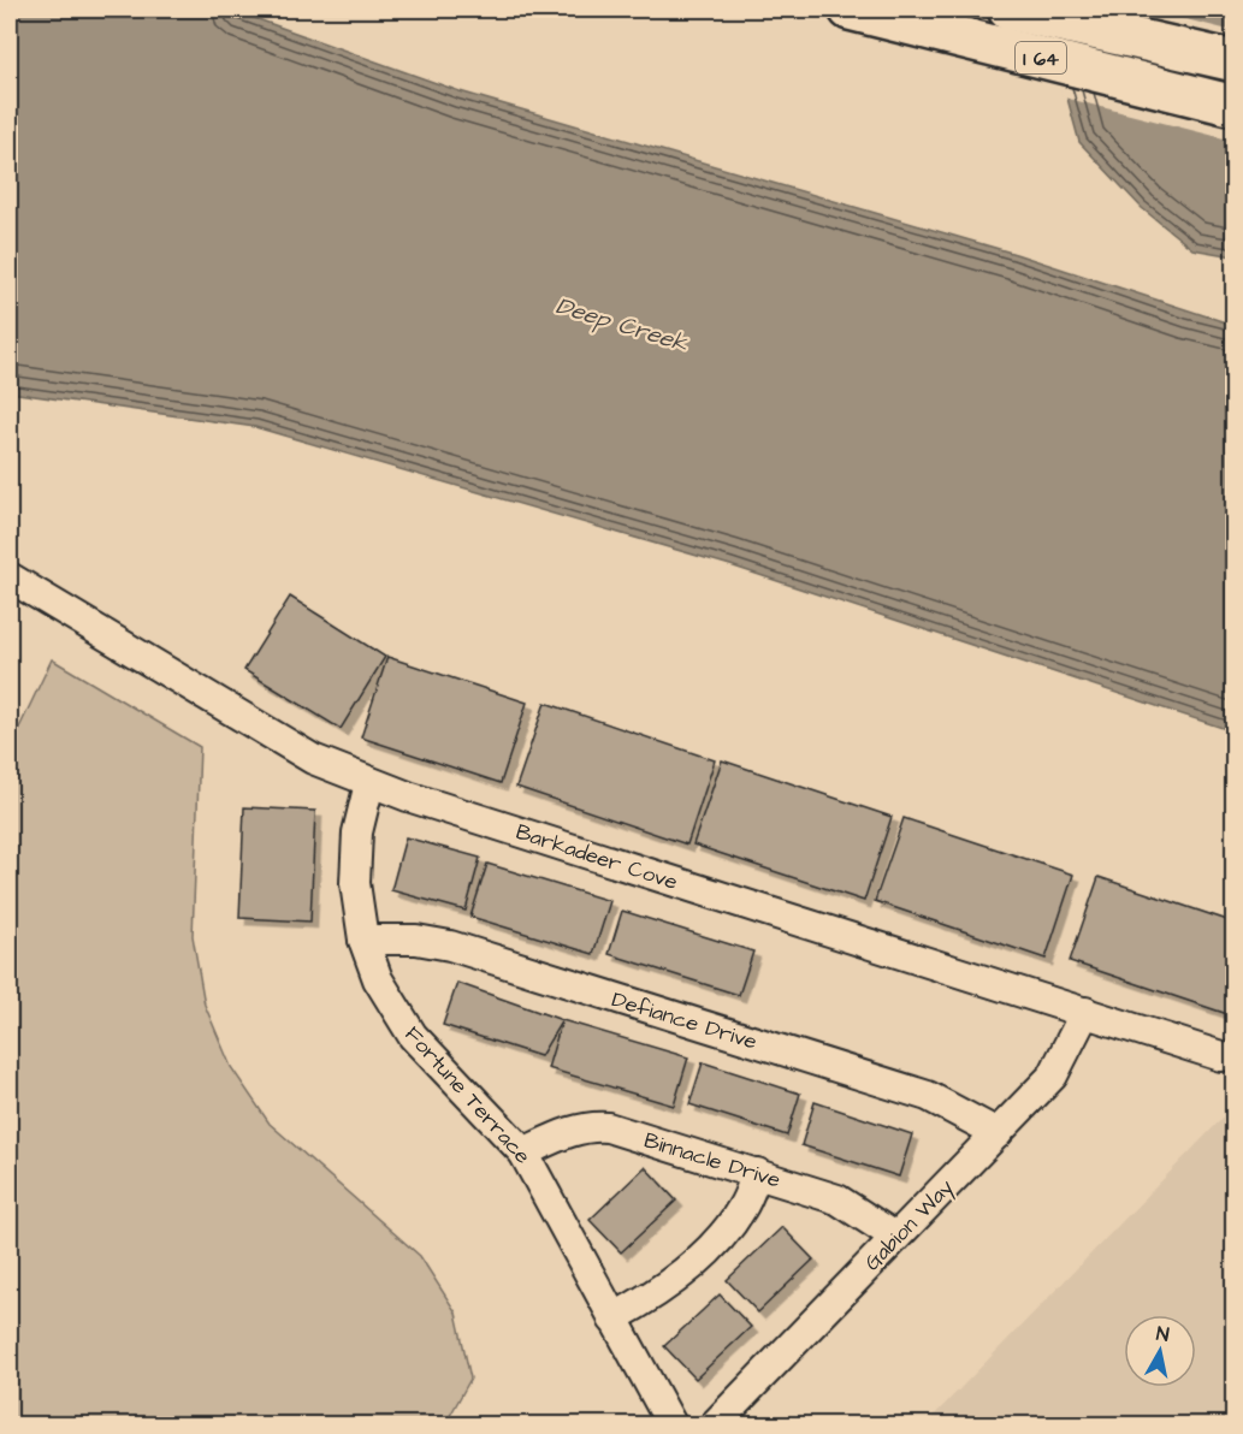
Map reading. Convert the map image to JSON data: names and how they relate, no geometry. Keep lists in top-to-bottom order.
{
  "streets": {
    "highway": ["I 64"],
    "street": [
      "Barkadeer Cove",
      "Defiance Drive",
      "Fortune Terrace",
      "Binnacle Drive",
      "Gabion Way"
    ]
  },
  "crossings": [
    ["Barkadeer Cove", "Fortune Terrace"],
    ["Barkadeer Cove", "Gabion Way"],
    ["Defiance Drive", "Fortune Terrace"],
    ["Defiance Drive", "Gabion Way"],
    ["Fortune Terrace", "Binnacle Drive"],
    ["Binnacle Drive", "Gabion Way"]
  ],
  "water": ["Deep Creek"],
  "north": "top"
}
